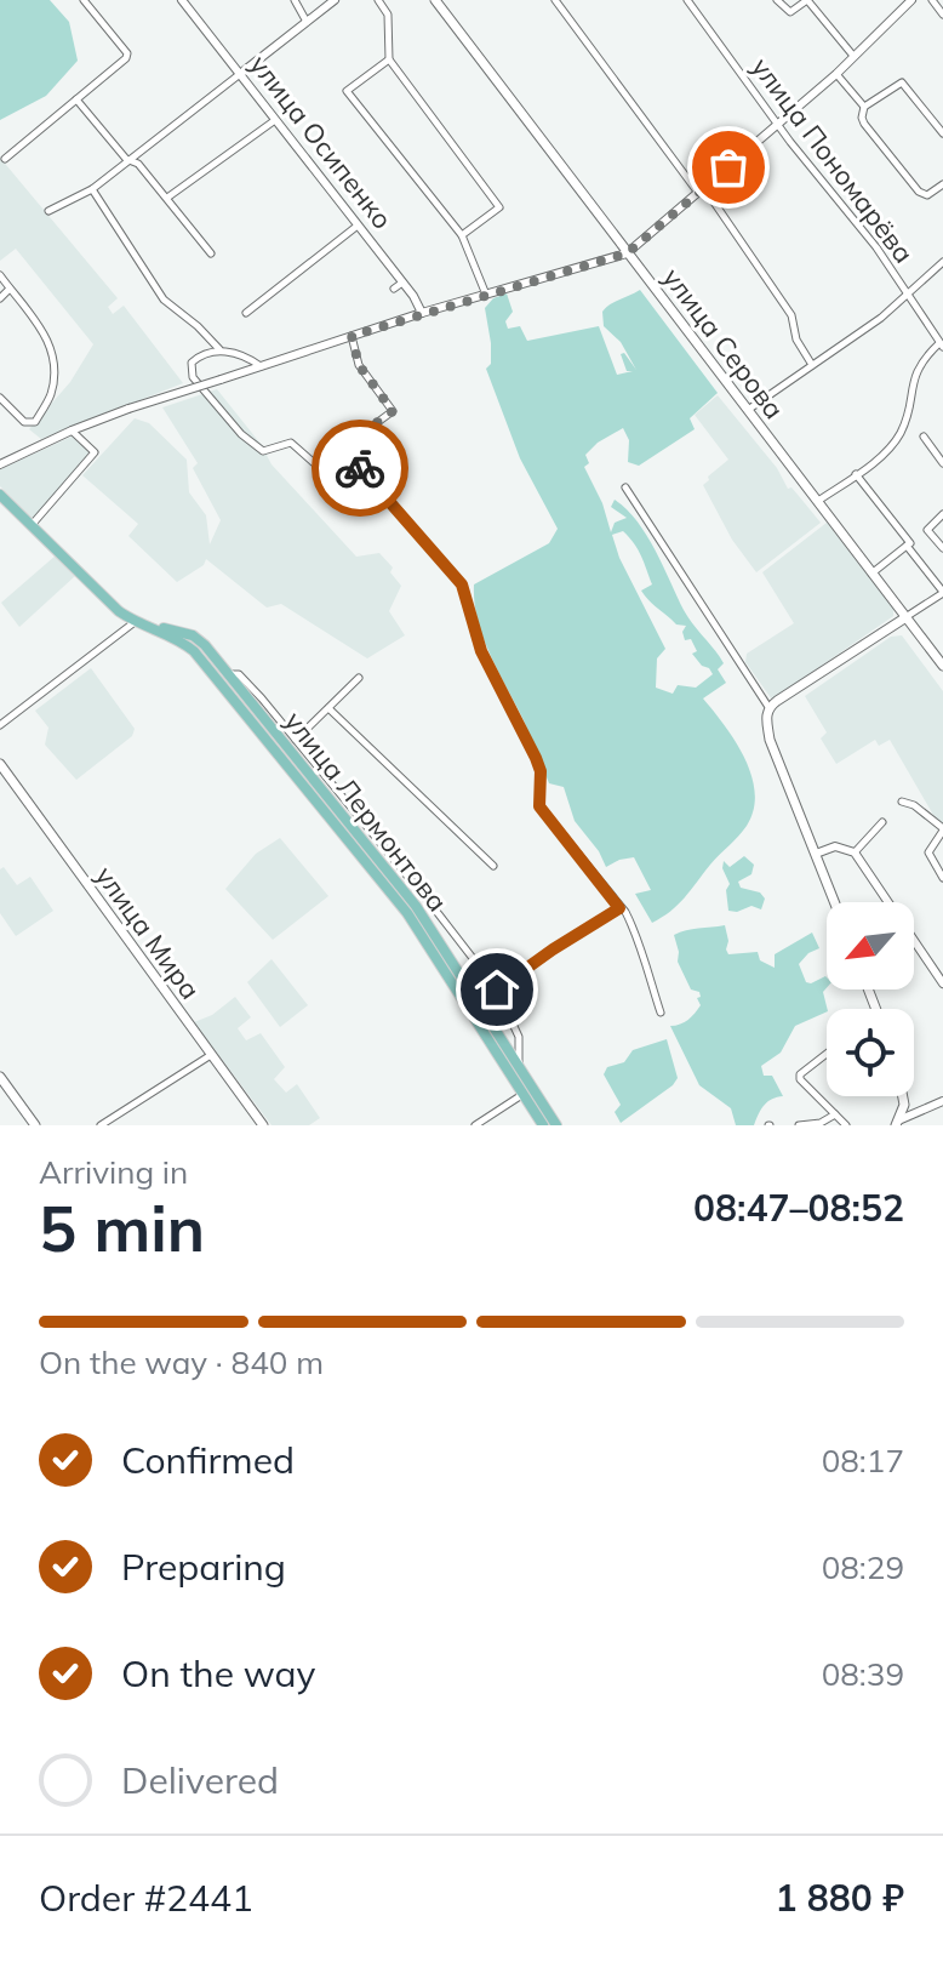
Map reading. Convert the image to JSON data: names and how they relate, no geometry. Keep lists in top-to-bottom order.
{
  "streets": {
    "main road": ["улица Серова", "улица Лермонтова", "улица Мира"],
    "street": ["улица Осипенко", "улица Пономарёва"]
  },
  "north": "bottom left",
  "page": {
    "heading": ["5 min", "Arriving in", "08:47–08:52"],
    "panel": ["Order #2441", "1 880 ₽"],
    "bar": "On the way · 840 m",
    "list": [
      ["Confirmed", "08:17"],
      ["Preparing", "08:29"],
      ["On the way", "08:39"],
      "Delivered"
    ]
  }
}
